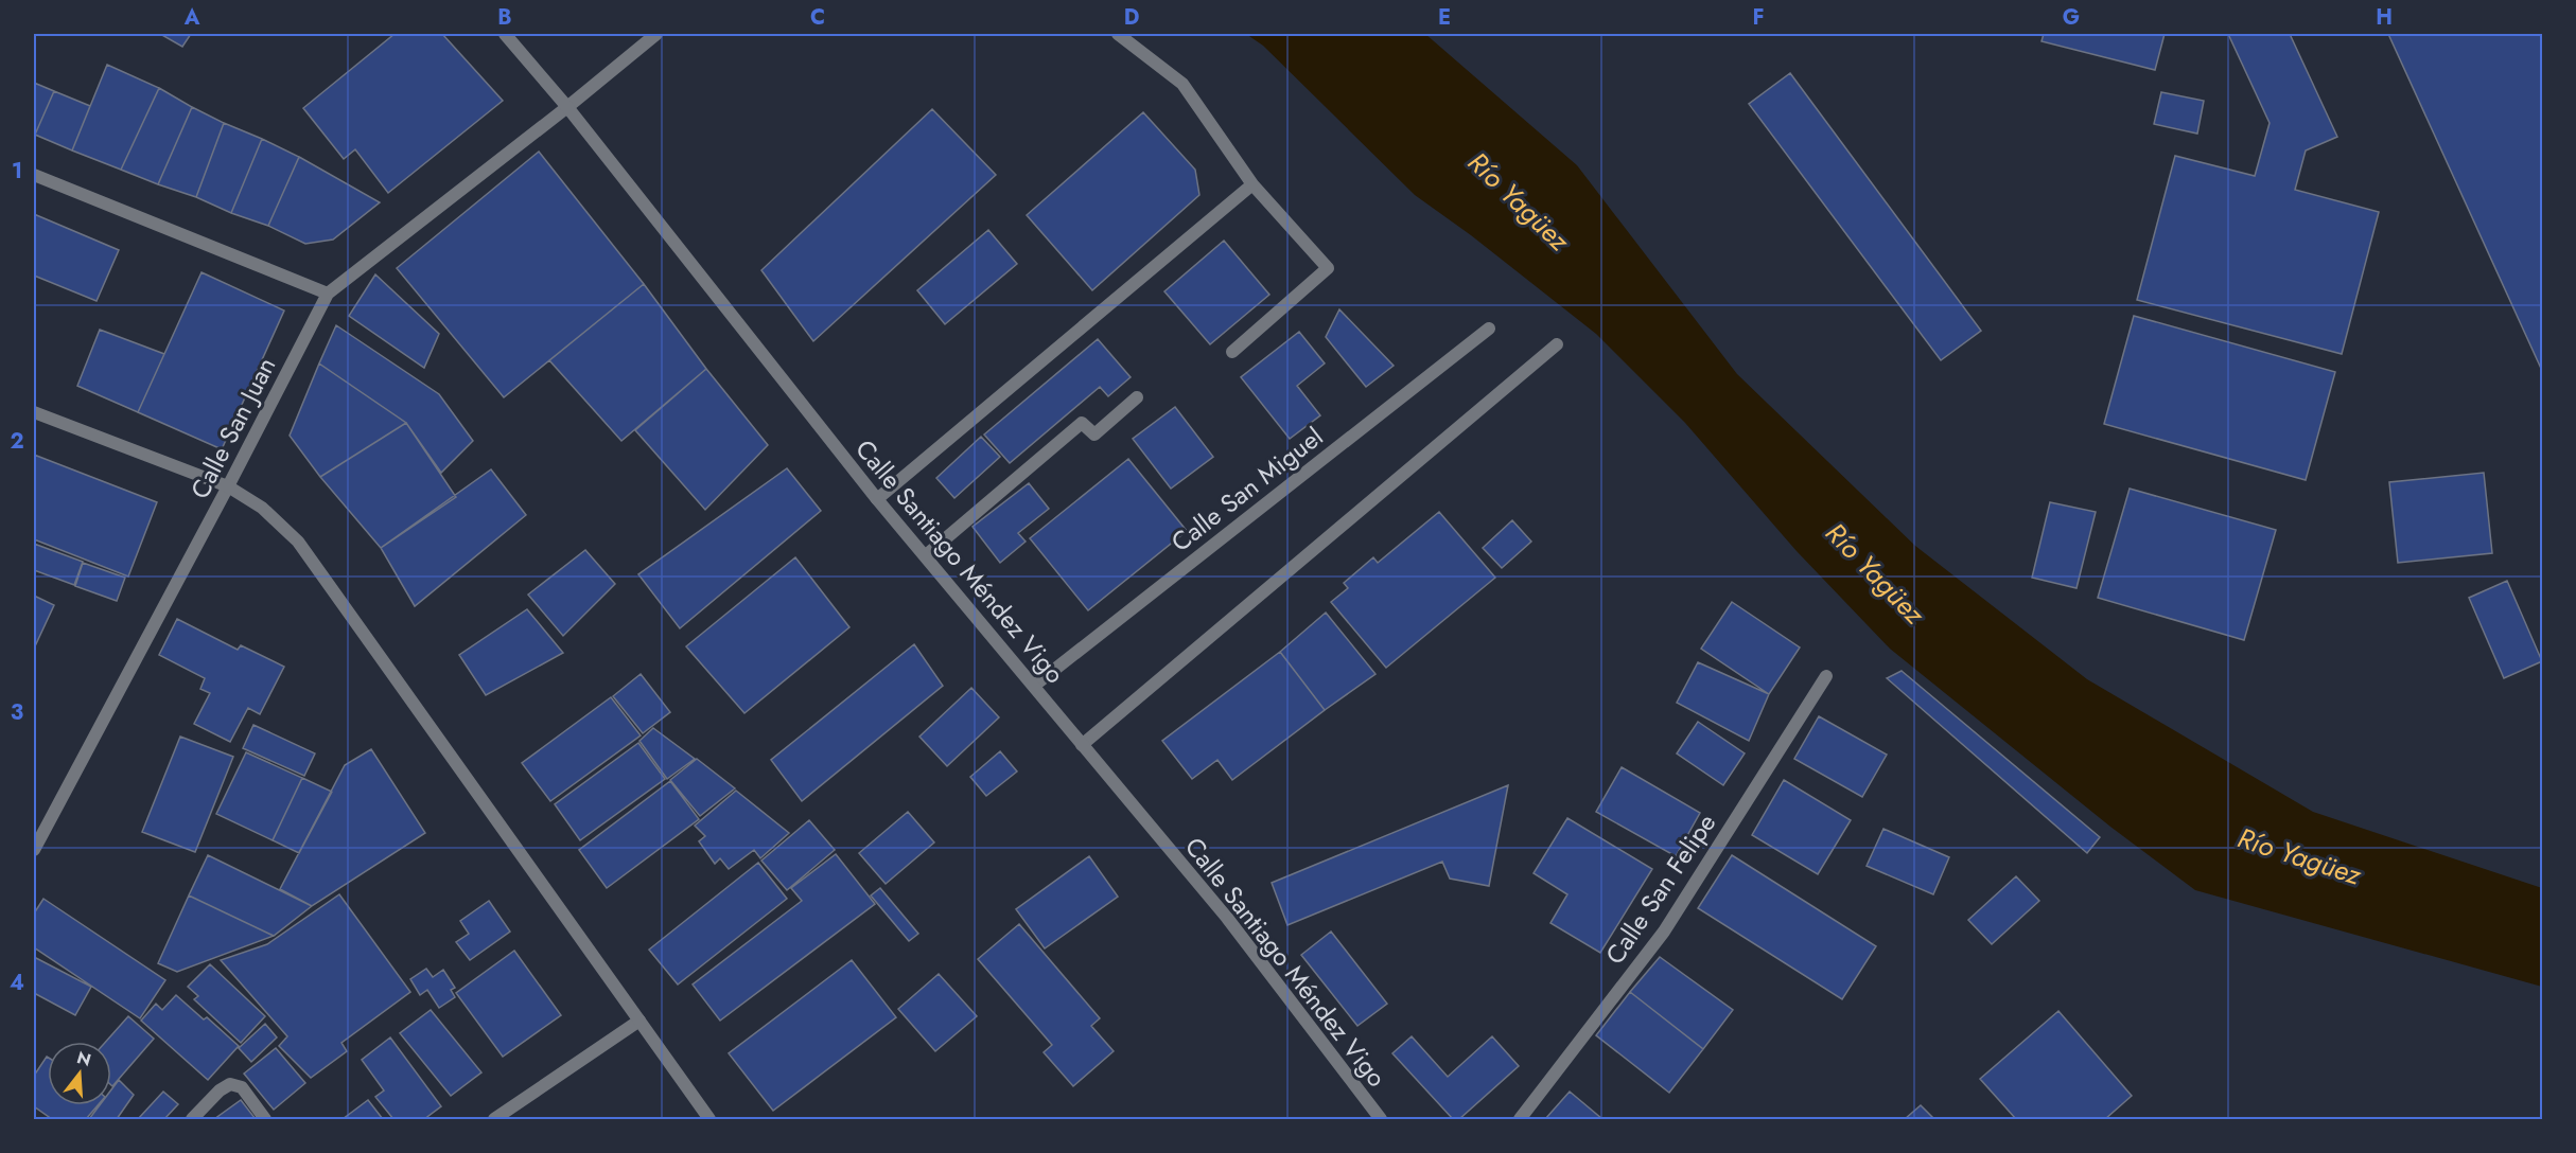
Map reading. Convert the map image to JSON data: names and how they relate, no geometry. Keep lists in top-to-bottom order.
{
  "streets": {
    "street": [
      "Calle San Juan",
      "Calle San Miguel",
      "Calle Santiago Méndez Vigo",
      "Calle San Felipe"
    ]
  },
  "crossings": [
    ["Calle San Juan", "Calle Santiago Méndez Vigo"],
    ["Calle San Miguel", "Calle Santiago Méndez Vigo"]
  ],
  "water": ["Río Yagüez"],
  "north": "top",
  "grid": {
    "columns": [
      "A",
      "B",
      "C",
      "D",
      "E",
      "F",
      "G",
      "H"
    ],
    "rows": [
      "1",
      "2",
      "3",
      "4"
    ]
  }
}
